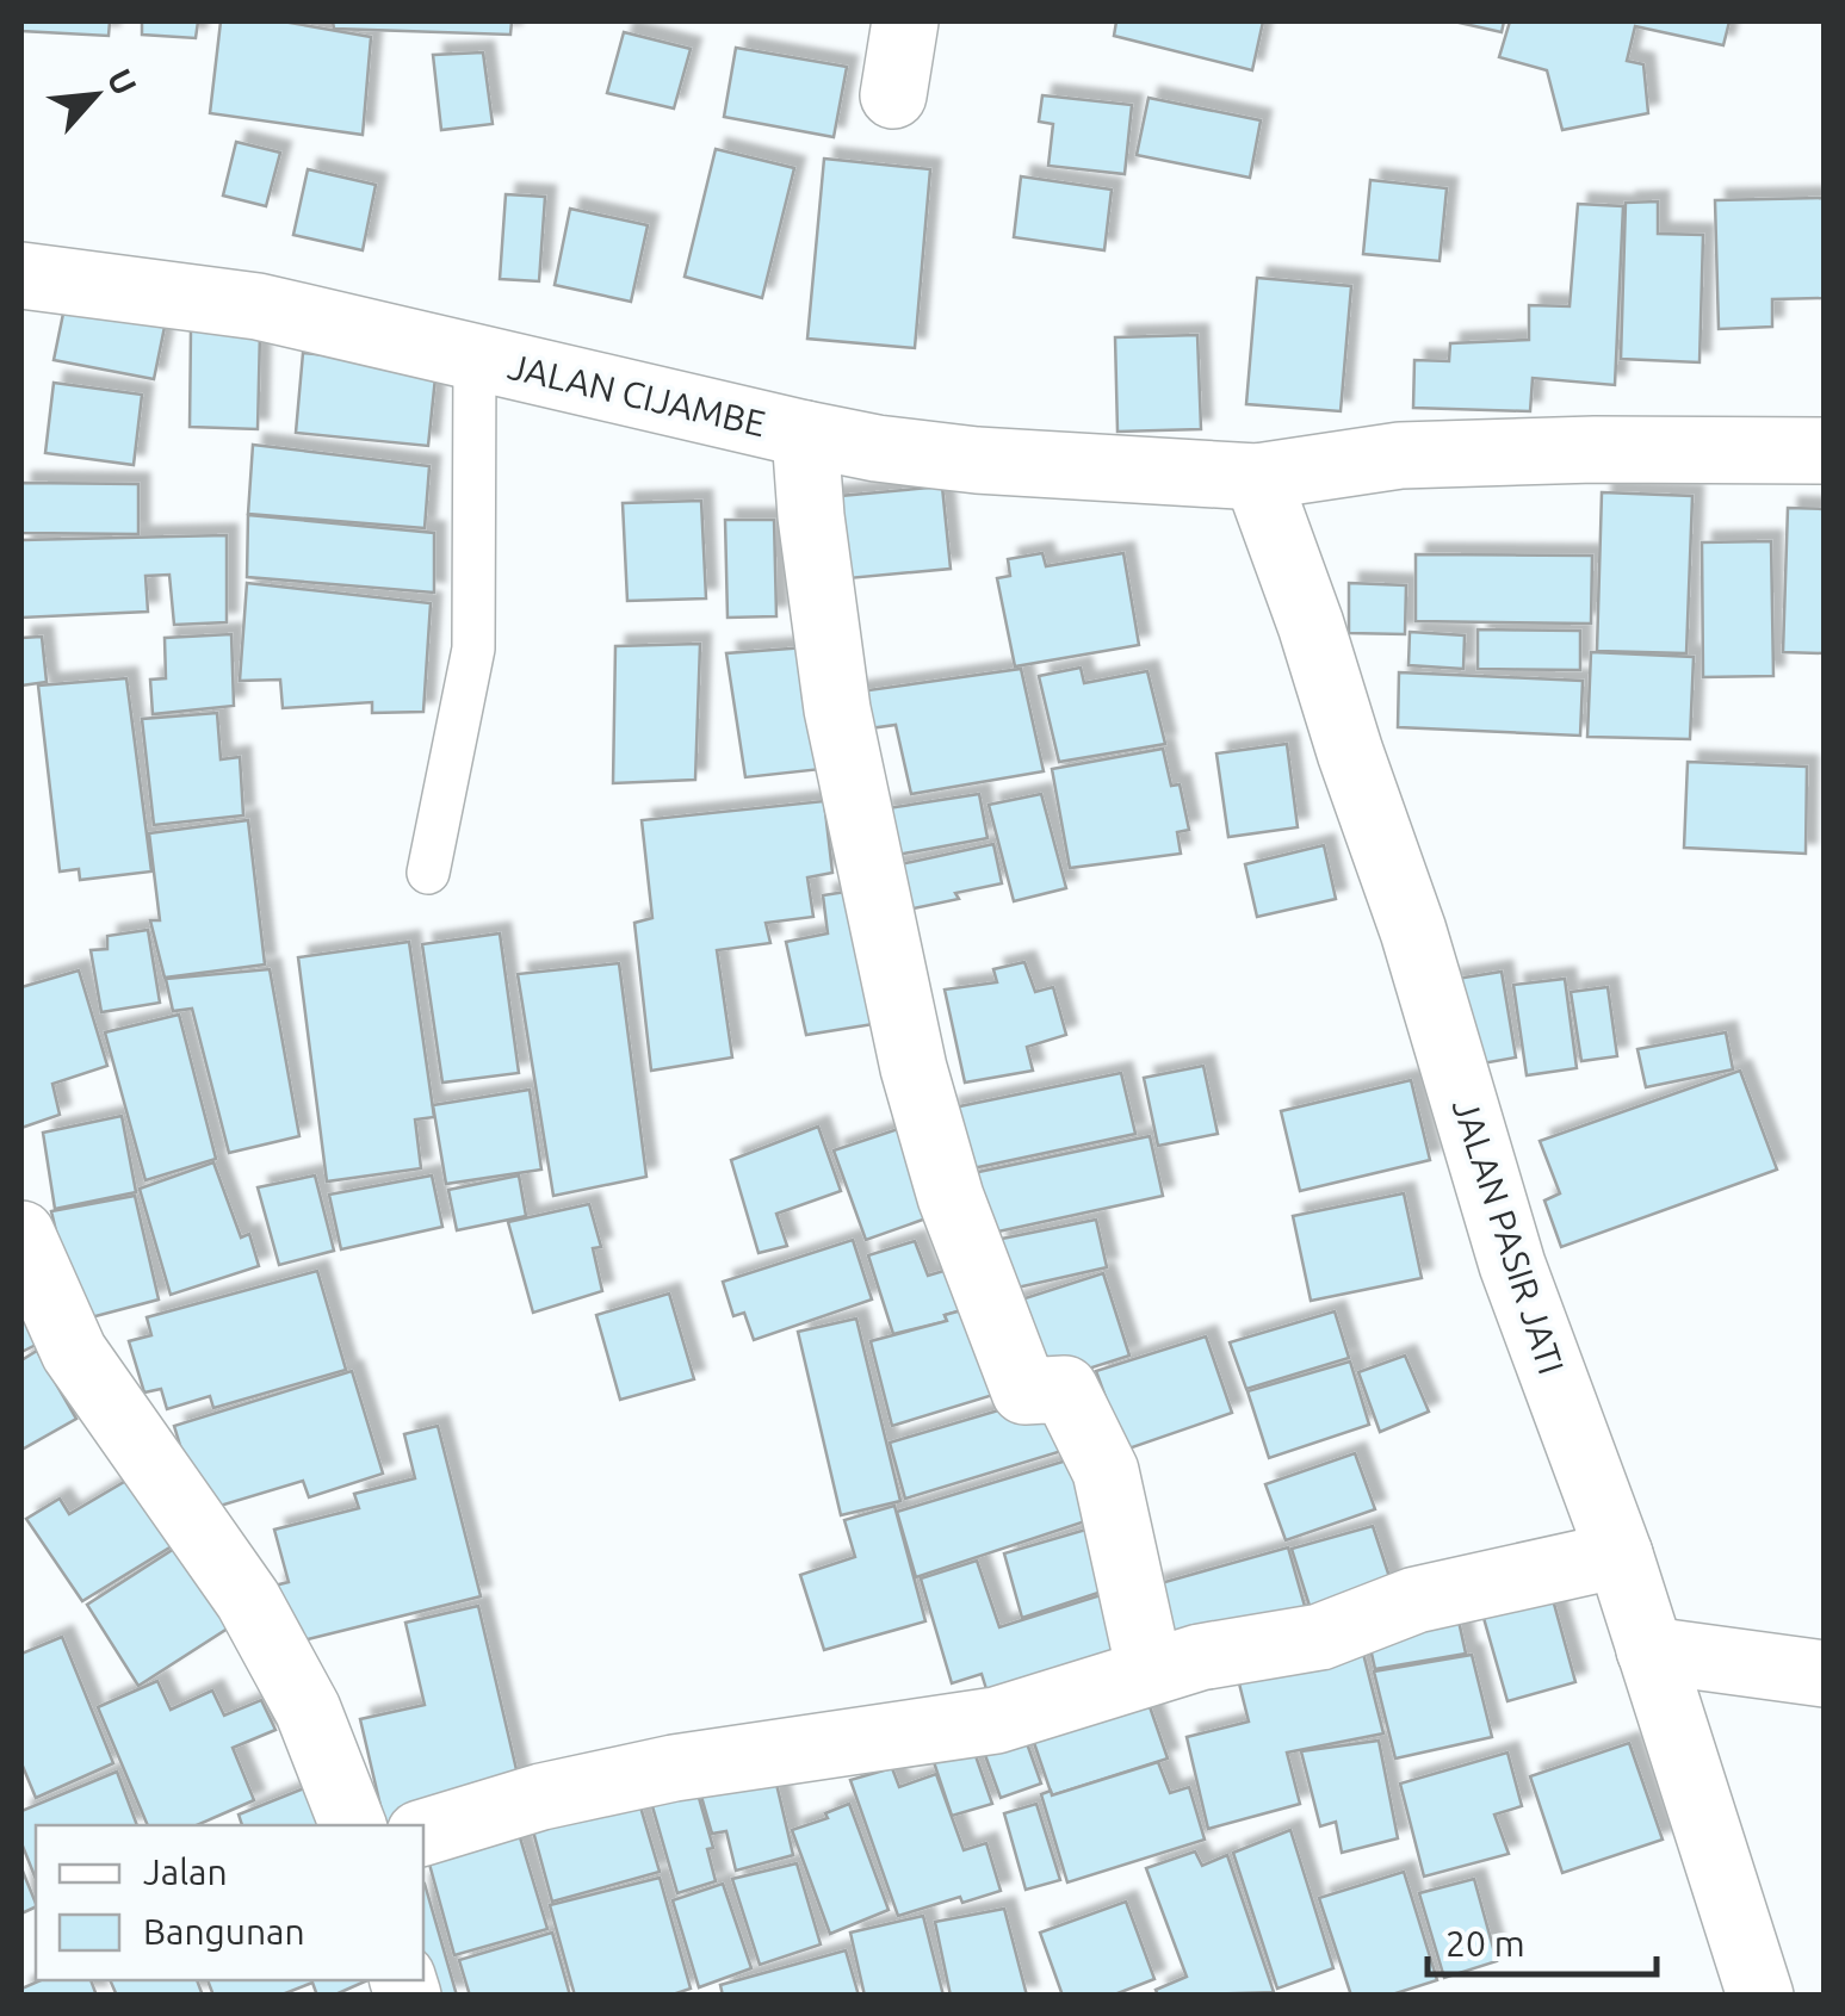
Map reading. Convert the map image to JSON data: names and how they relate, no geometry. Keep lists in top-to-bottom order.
{
  "streets": {
    "street": ["JALAN CIJAMBE", "JALAN PASIR JATI"]
  },
  "crossings": [
    ["JALAN CIJAMBE", "JALAN PASIR JATI"]
  ],
  "legend": ["Jalan", "Bangunan"],
  "scale_bar": "20 m",
  "north": "top right"
}
